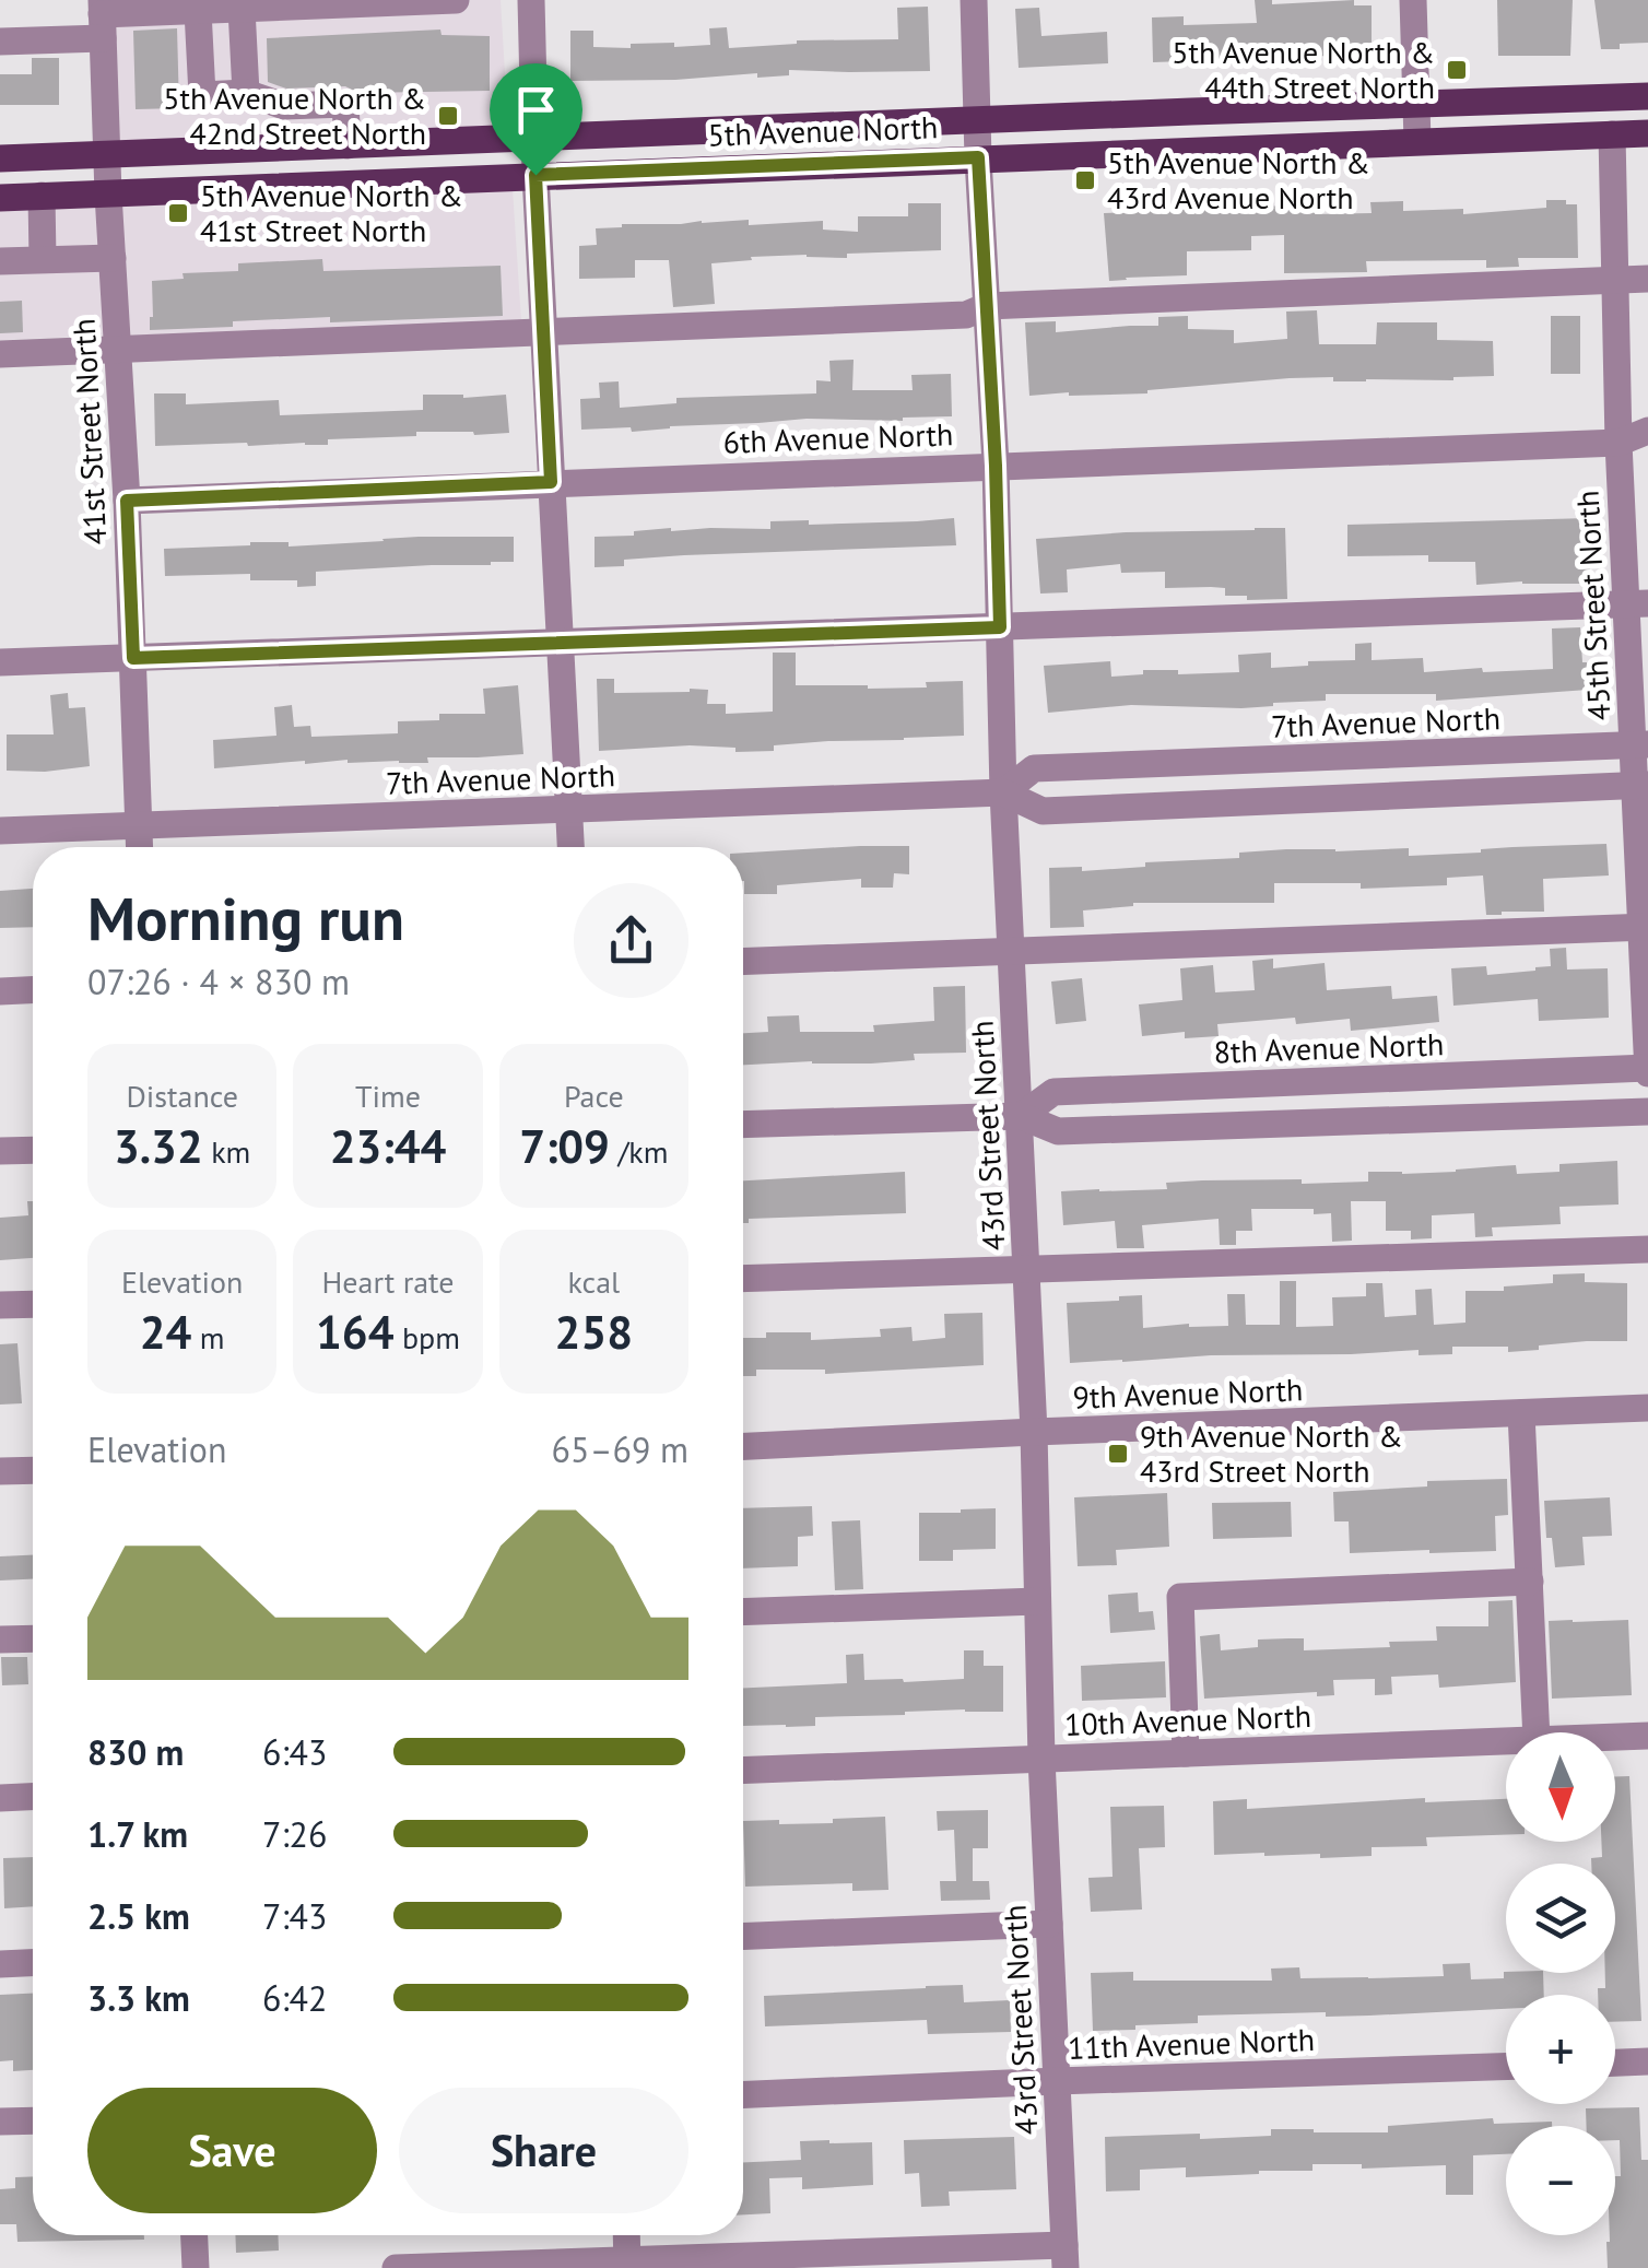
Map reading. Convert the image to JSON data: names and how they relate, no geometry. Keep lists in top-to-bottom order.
{
  "streets": {
    "main road": ["5th Avenue North"],
    "street": [
      "41st Street North",
      "6th Avenue North",
      "45th Street North",
      "7th Avenue North",
      "8th Avenue North",
      "43rd Street North",
      "9th Avenue North",
      "10th Avenue North",
      "11th Avenue North"
    ]
  },
  "crossings": [
    ["5th Avenue North", "41st Street North"],
    ["5th Avenue North", "45th Street North"],
    ["5th Avenue North", "43rd Street North"],
    ["41st Street North", "6th Avenue North"],
    ["41st Street North", "7th Avenue North"],
    ["6th Avenue North", "45th Street North"],
    ["6th Avenue North", "43rd Street North"],
    ["45th Street North", "7th Avenue North"],
    ["45th Street North", "8th Avenue North"],
    ["7th Avenue North", "43rd Street North"],
    ["8th Avenue North", "43rd Street North"],
    ["43rd Street North", "9th Avenue North"],
    ["43rd Street North", "10th Avenue North"],
    ["43rd Street North", "11th Avenue North"]
  ],
  "places": {
    "transit": [
      "5th Avenue North & 44th Street North",
      "5th Avenue North & 42nd Street North",
      "5th Avenue North & 43rd Avenue North",
      "5th Avenue North & 41st Street North",
      "9th Avenue North & 43rd Street North"
    ]
  },
  "north": "bottom",
  "page": {
    "heading": ["Morning run", "07:26 · 4 × 830 m"],
    "stats": [
      ["Distance", "3.32 km"],
      ["Time", "23:44"],
      ["Pace", "7:09 /km"],
      ["Elevation", "24 m"],
      ["Heart rate", "164 bpm"],
      ["kcal", "258"]
    ],
    "chart": ["Elevation", "65–69 m"],
    "list": [
      {
        "name": "830 m",
        "note": "6:43"
      },
      {
        "name": "1.7 km",
        "note": "7:26"
      },
      {
        "name": "2.5 km",
        "note": "7:43"
      },
      {
        "name": "3.3 km",
        "note": "6:42"
      }
    ],
    "map_buttons": ["+", "−"],
    "buttons": ["Save", "Share"]
  }
}
